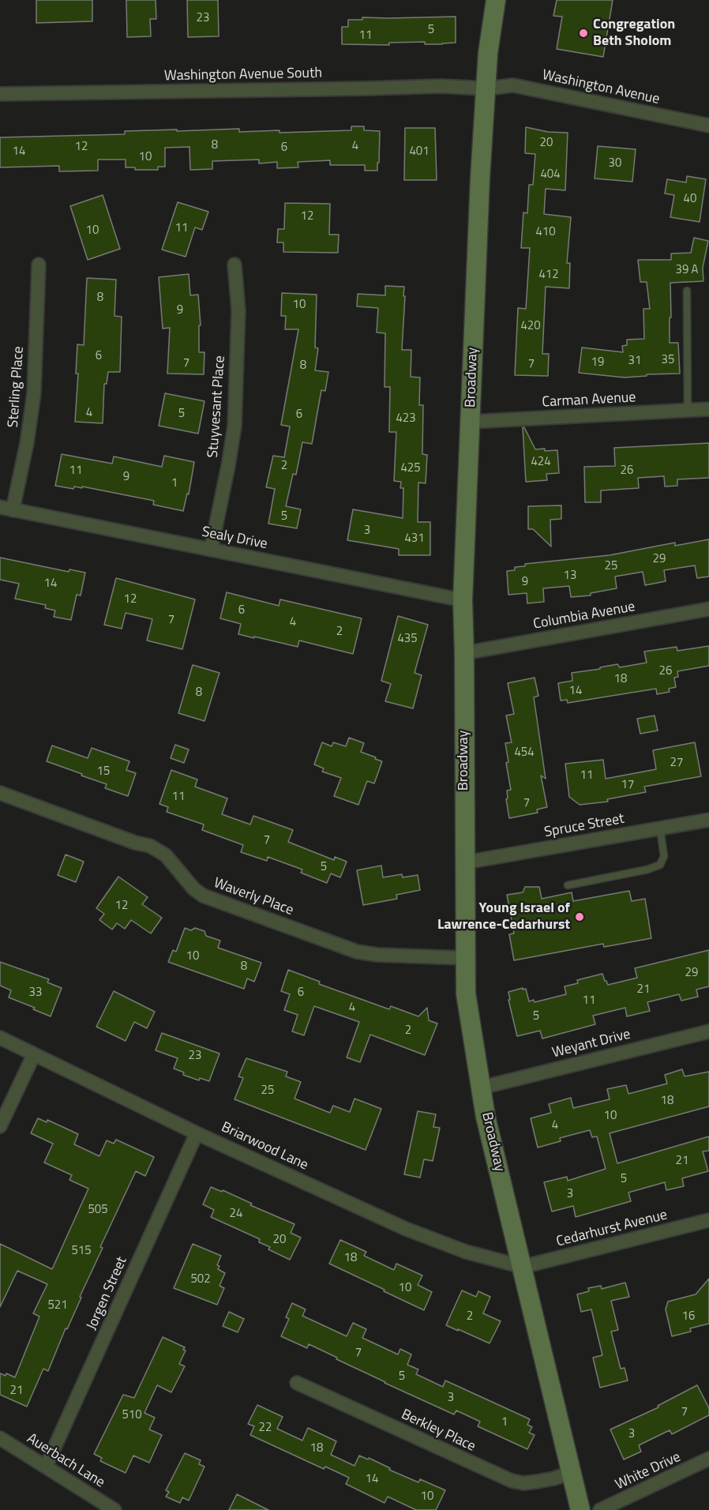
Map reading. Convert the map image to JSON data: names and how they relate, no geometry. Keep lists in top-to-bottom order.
{
  "streets": {
    "main road": ["Broadway"],
    "street": [
      "Washington Avenue South",
      "Washington Avenue",
      "Sterling Place",
      "Carman Avenue",
      "Stuyvesant Place",
      "Sealy Drive",
      "Columbia Avenue",
      "Spruce Street",
      "Waverly Place",
      "Weyant Drive",
      "Briarwood Lane",
      "Cedarhurst Avenue",
      "Jorgen Street",
      "Berkley Place",
      "Auerbach Lane",
      "White Drive"
    ]
  },
  "crossings": [
    ["Washington Avenue South", "Washington Avenue"],
    ["Washington Avenue South", "Broadway"],
    ["Washington Avenue", "Broadway"],
    ["Broadway", "Carman Avenue"],
    ["Broadway", "Sealy Drive"],
    ["Broadway", "Columbia Avenue"],
    ["Broadway", "Spruce Street"],
    ["Broadway", "Waverly Place"],
    ["Broadway", "Weyant Drive"],
    ["Broadway", "Briarwood Lane"],
    ["Broadway", "Cedarhurst Avenue"],
    ["Broadway", "Berkley Place"],
    ["Sterling Place", "Sealy Drive"],
    ["Stuyvesant Place", "Sealy Drive"],
    ["Briarwood Lane", "Cedarhurst Avenue"],
    ["Briarwood Lane", "Jorgen Street"],
    ["Jorgen Street", "Auerbach Lane"]
  ],
  "places": ["Congregation Beth Sholom", "Young Israel of Lawrence-Cedarhurst"],
  "house_numbers": [
    "23",
    "5",
    "11",
    "20",
    "8",
    "4",
    "12",
    "6",
    "14",
    "401",
    "10",
    "30",
    "404",
    "40",
    "12",
    "11",
    "10",
    "410",
    "39 A",
    "412",
    "8",
    "10",
    "9",
    "420",
    "6",
    "35",
    "31",
    "19",
    "7",
    "7",
    "8",
    "4",
    "5",
    "6",
    "423",
    "424",
    "2",
    "425",
    "11",
    "26",
    "9",
    "1",
    "5",
    "3",
    "431",
    "29",
    "25",
    "13",
    "9",
    "14",
    "12",
    "6",
    "7",
    "4",
    "2",
    "435",
    "26",
    "18",
    "14",
    "8",
    "454",
    "27",
    "15",
    "11",
    "17",
    "11",
    "7",
    "7",
    "5",
    "12",
    "10",
    "8",
    "29",
    "21",
    "33",
    "6",
    "11",
    "4",
    "5",
    "2",
    "23",
    "25",
    "18",
    "10",
    "4",
    "21",
    "5",
    "3",
    "505",
    "24",
    "20",
    "515",
    "18",
    "502",
    "10",
    "521",
    "2",
    "16",
    "7",
    "5",
    "21",
    "3",
    "7",
    "510",
    "1",
    "22",
    "3",
    "18",
    "14",
    "10"
  ]
}
